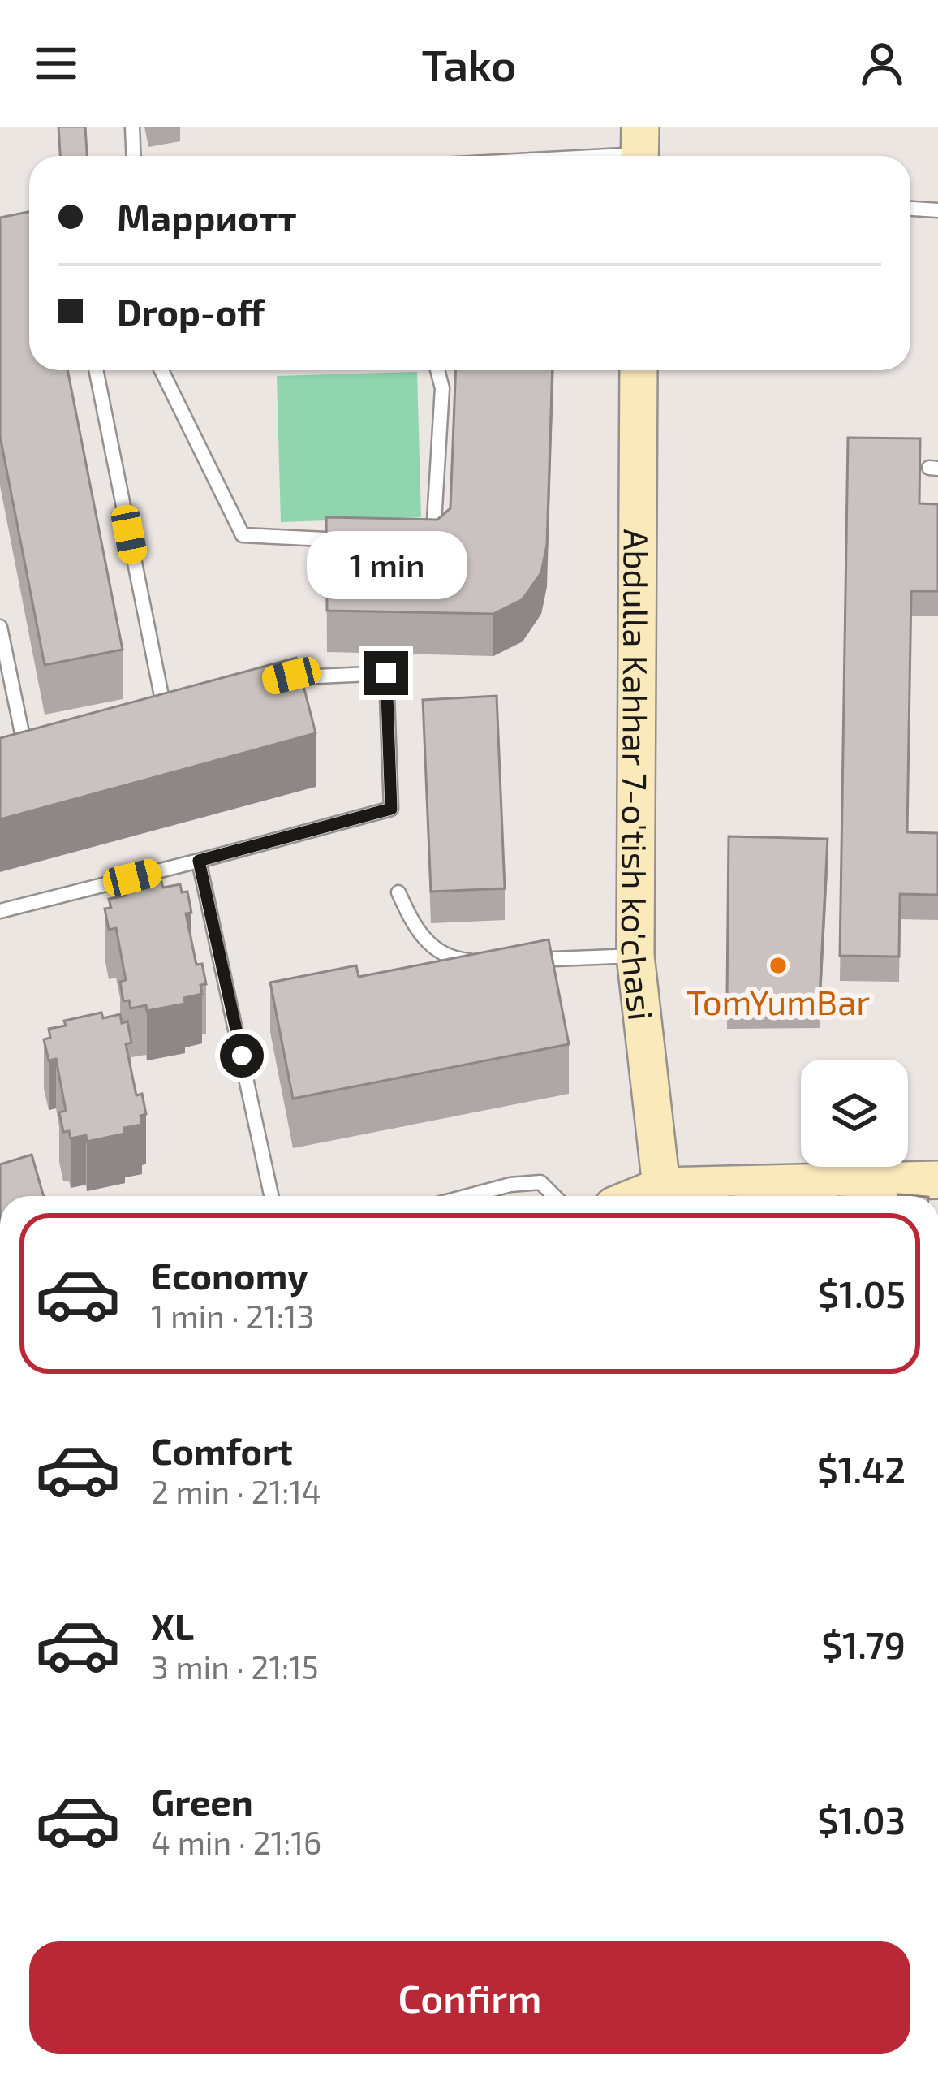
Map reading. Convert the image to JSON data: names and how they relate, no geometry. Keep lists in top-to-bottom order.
{
  "streets": {
    "street": ["Abdulla Kahhar 7-o'tish ko'chasi"]
  },
  "places": ["TomYumBar"],
  "page": {
    "header": "Tako",
    "banner": ["Марриотт", "Drop-off"],
    "bubble": "1 min",
    "list": [
      {
        "name": "Economy",
        "note": "1 min · 21:13",
        "value": "$1.05"
      },
      {
        "name": "Comfort",
        "note": "2 min · 21:14",
        "value": "$1.42"
      },
      {
        "name": "XL",
        "note": "3 min · 21:15",
        "value": "$1.79"
      },
      {
        "name": "Green",
        "note": "4 min · 21:16",
        "value": "$1.03"
      }
    ],
    "buttons": "Confirm"
  }
}
